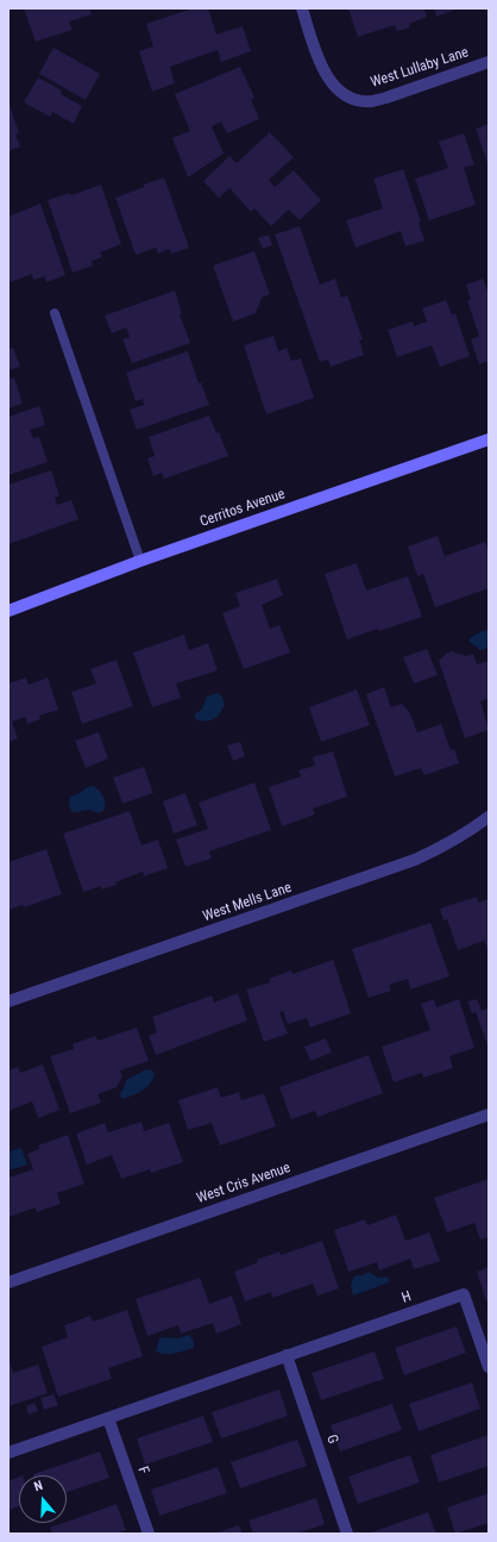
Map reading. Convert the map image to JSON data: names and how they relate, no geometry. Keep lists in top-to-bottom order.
{
  "streets": {
    "street": [
      "West Lullaby Lane",
      "Cerritos Avenue",
      "West Mells Lane",
      "West Cris Avenue",
      "H",
      "G",
      "F"
    ]
  },
  "crossings": [
    ["H", "G"],
    ["H", "F"]
  ],
  "north": "top"
}
